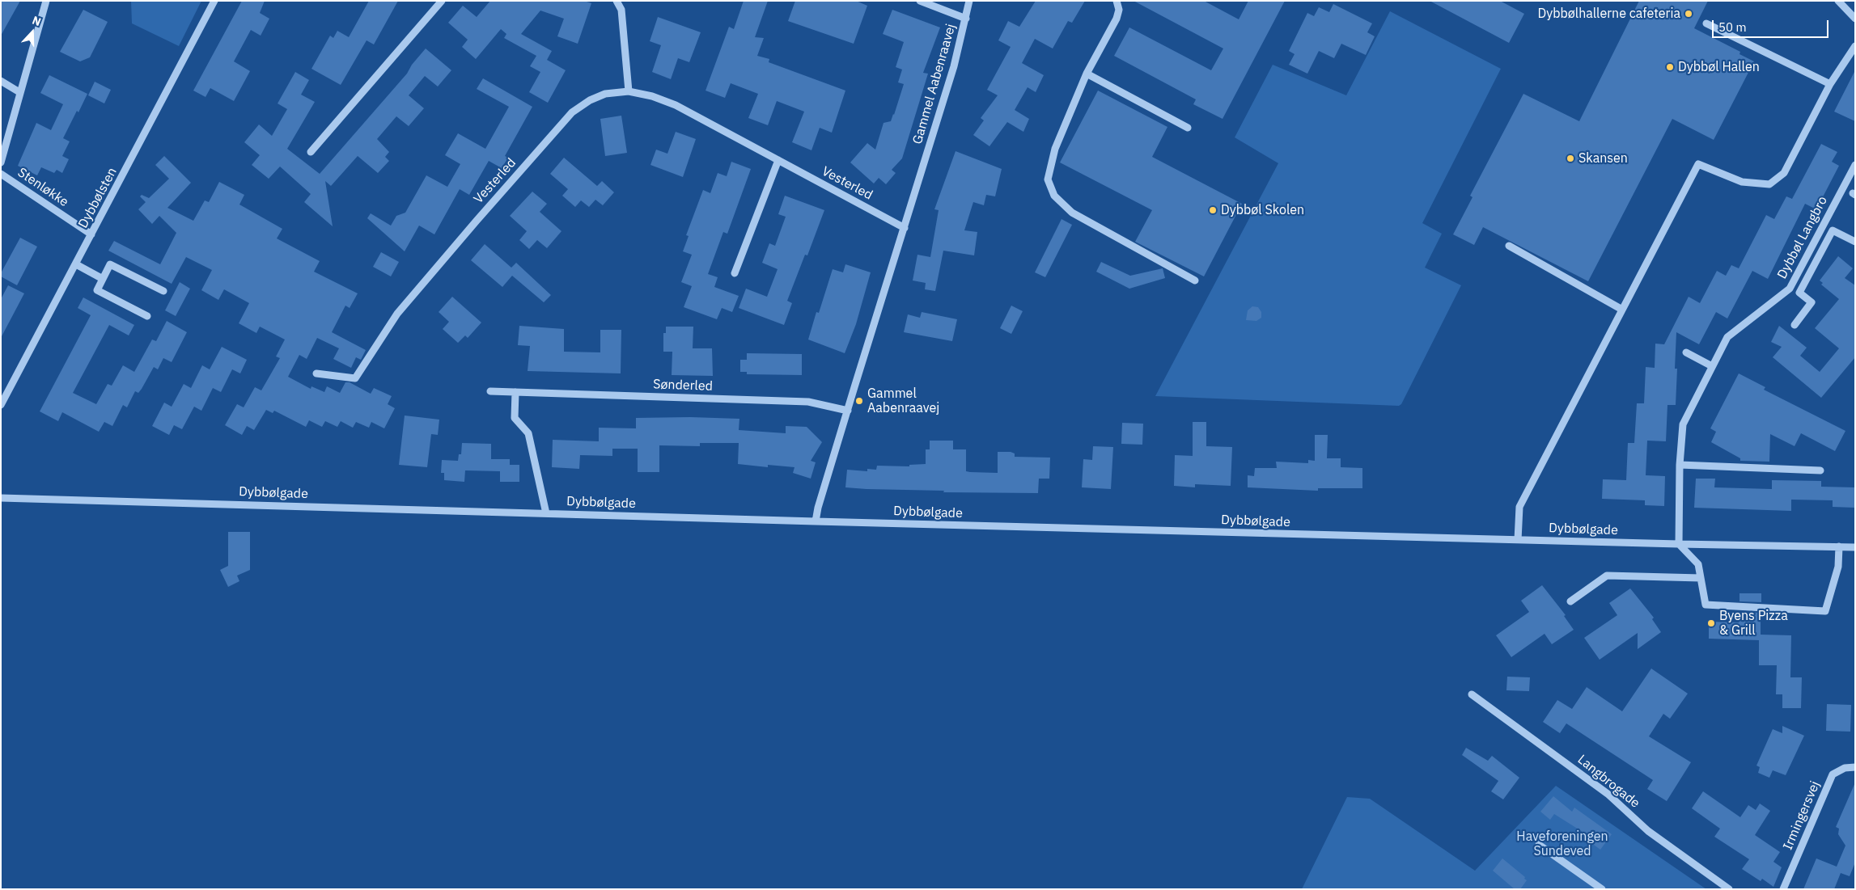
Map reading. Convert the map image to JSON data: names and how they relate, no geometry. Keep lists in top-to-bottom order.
{
  "streets": {
    "street": [
      "Gammel Aabenraavej",
      "Vesterled",
      "Stenløkke",
      "Dybbølsten",
      "Dybbøl Langbro",
      "Sønderled",
      "Dybbølgade",
      "Langbrogade",
      "Irmingersvej"
    ]
  },
  "crossings": [
    ["Gammel Aabenraavej", "Vesterled"],
    ["Gammel Aabenraavej", "Sønderled"],
    ["Gammel Aabenraavej", "Dybbølgade"],
    ["Stenløkke", "Dybbølsten"],
    ["Dybbøl Langbro", "Dybbølgade"]
  ],
  "parks": ["Haveforeningen Sundeved"],
  "places": [
    "Dybbølhallerne cafeteria",
    "Dybbøl Hallen",
    "Skansen",
    "Dybbøl Skolen",
    "Gammel Aabenraavej",
    "Byens Pizza & Grill"
  ],
  "scale_bar": "50 m",
  "north": "top"
}
